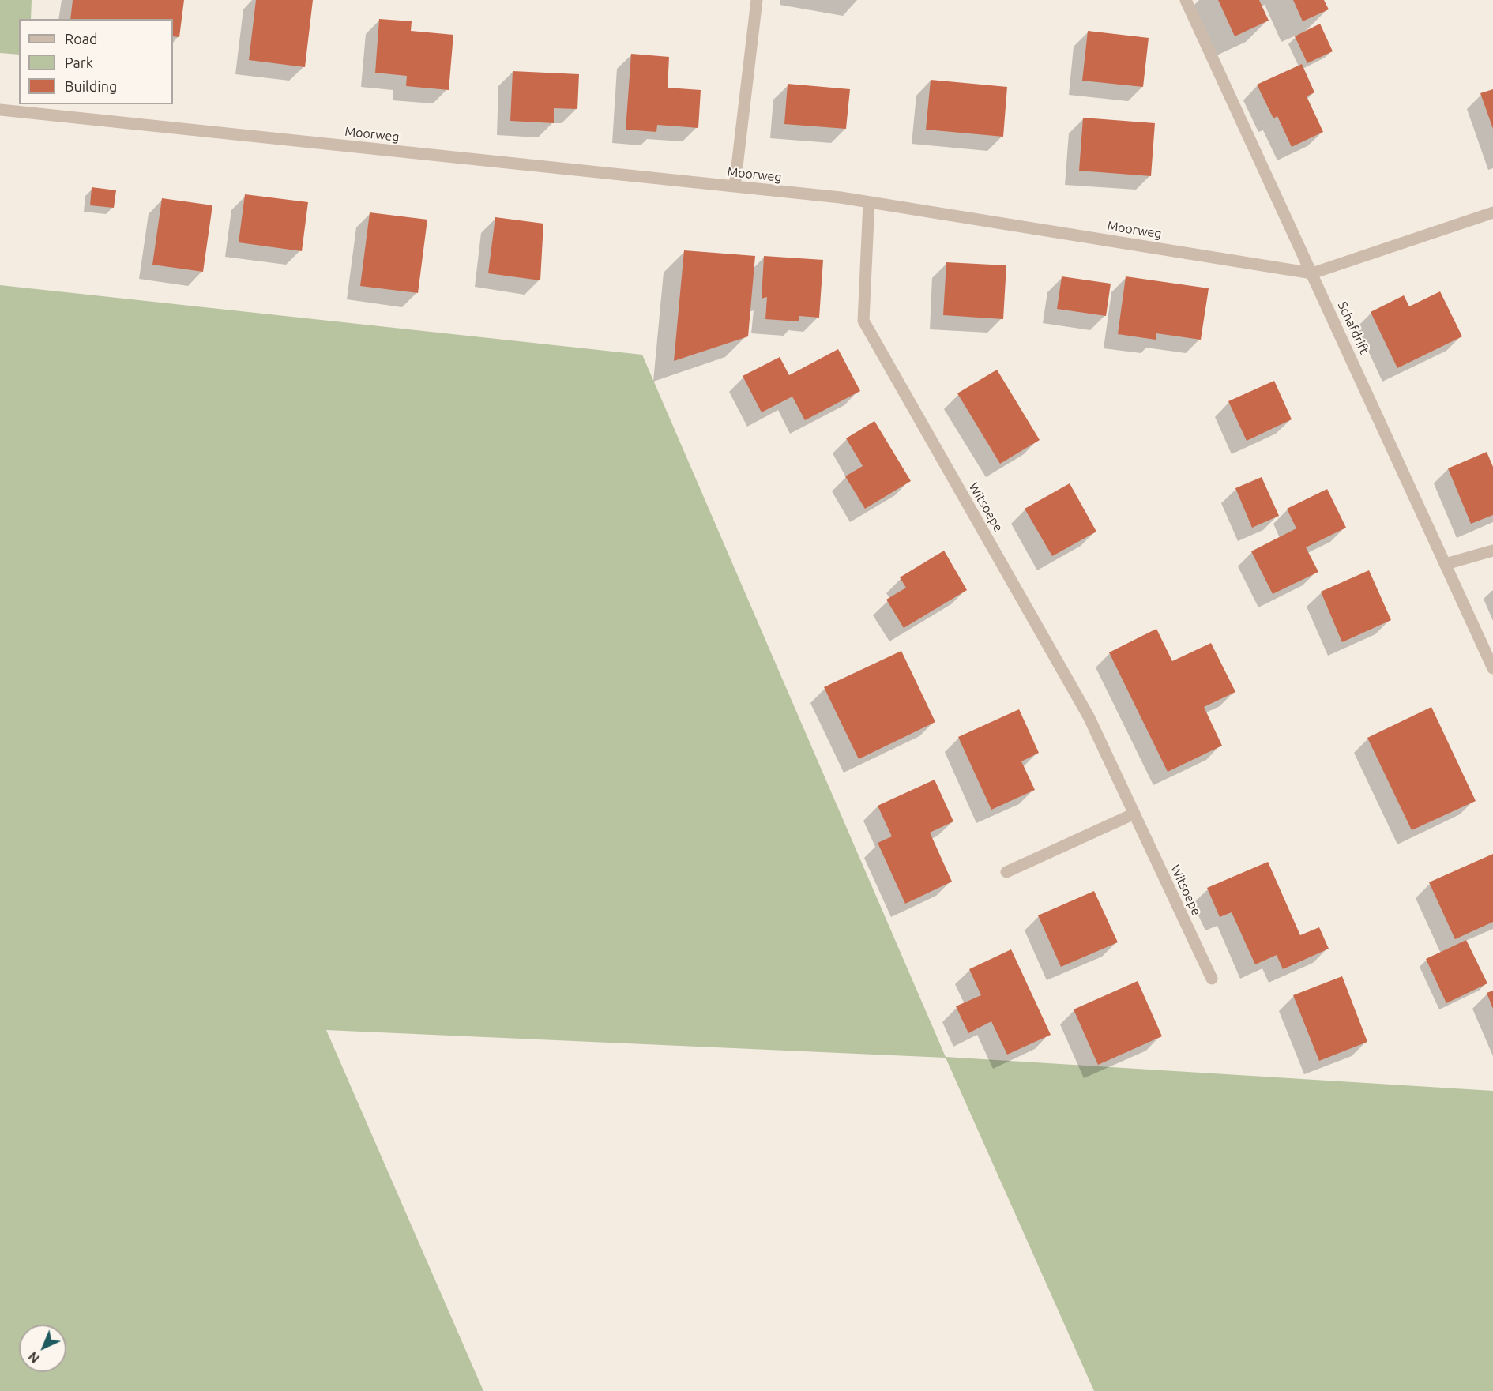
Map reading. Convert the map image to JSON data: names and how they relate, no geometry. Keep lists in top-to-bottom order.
{
  "streets": {
    "street": ["Moorweg", "Schafdrift", "Witsoepe"]
  },
  "crossings": [
    ["Moorweg", "Schafdrift"],
    ["Moorweg", "Witsoepe"]
  ],
  "legend": ["Road", "Park", "Building"],
  "north": "bottom left"
}
